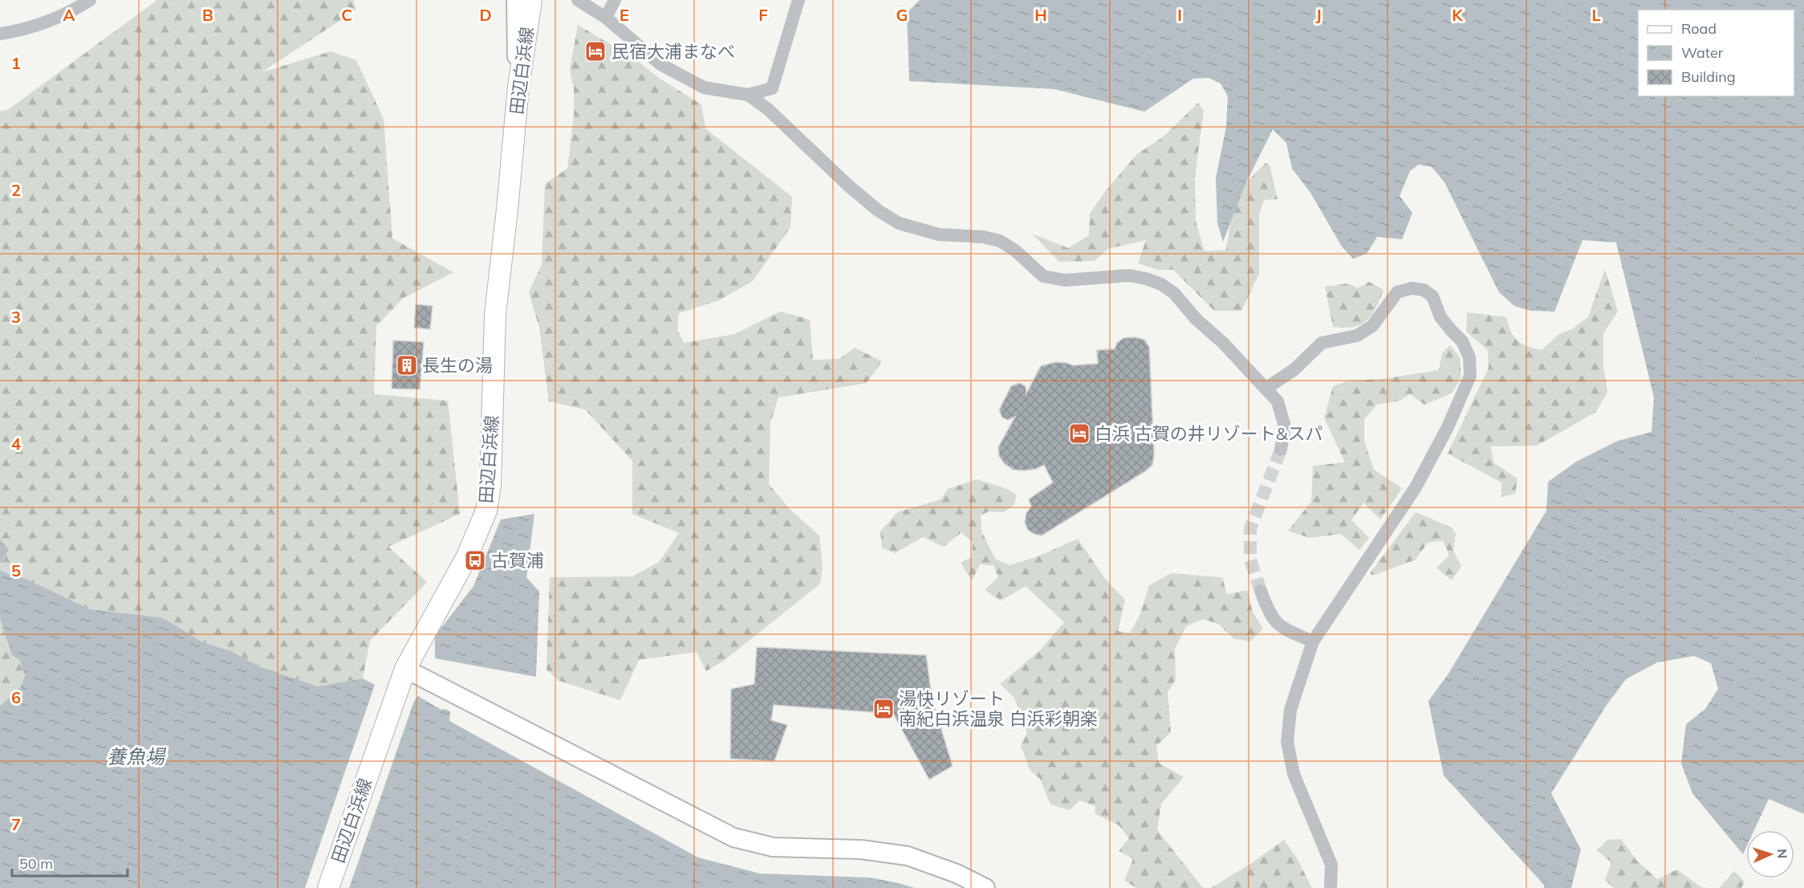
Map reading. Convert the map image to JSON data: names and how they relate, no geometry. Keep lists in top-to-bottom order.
{
  "streets": {
    "main road": ["田辺白浜線"]
  },
  "water": ["養魚場"],
  "places": {
    "hotel": ["民宿大浦まなべ", "白浜 古賀の井リゾート&スパ", "湯快リゾート 南紀白浜温泉 白浜彩朝楽"],
    "building": ["長生の湯"],
    "bus stop": ["古賀浦"]
  },
  "legend": ["Road", "Water", "Building"],
  "scale_bar": "50 m",
  "north": "right",
  "grid": {
    "columns": [
      "A",
      "B",
      "C",
      "D",
      "E",
      "F",
      "G",
      "H",
      "I",
      "J",
      "K",
      "L"
    ],
    "rows": [
      "1",
      "2",
      "3",
      "4",
      "5",
      "6",
      "7"
    ]
  }
}
